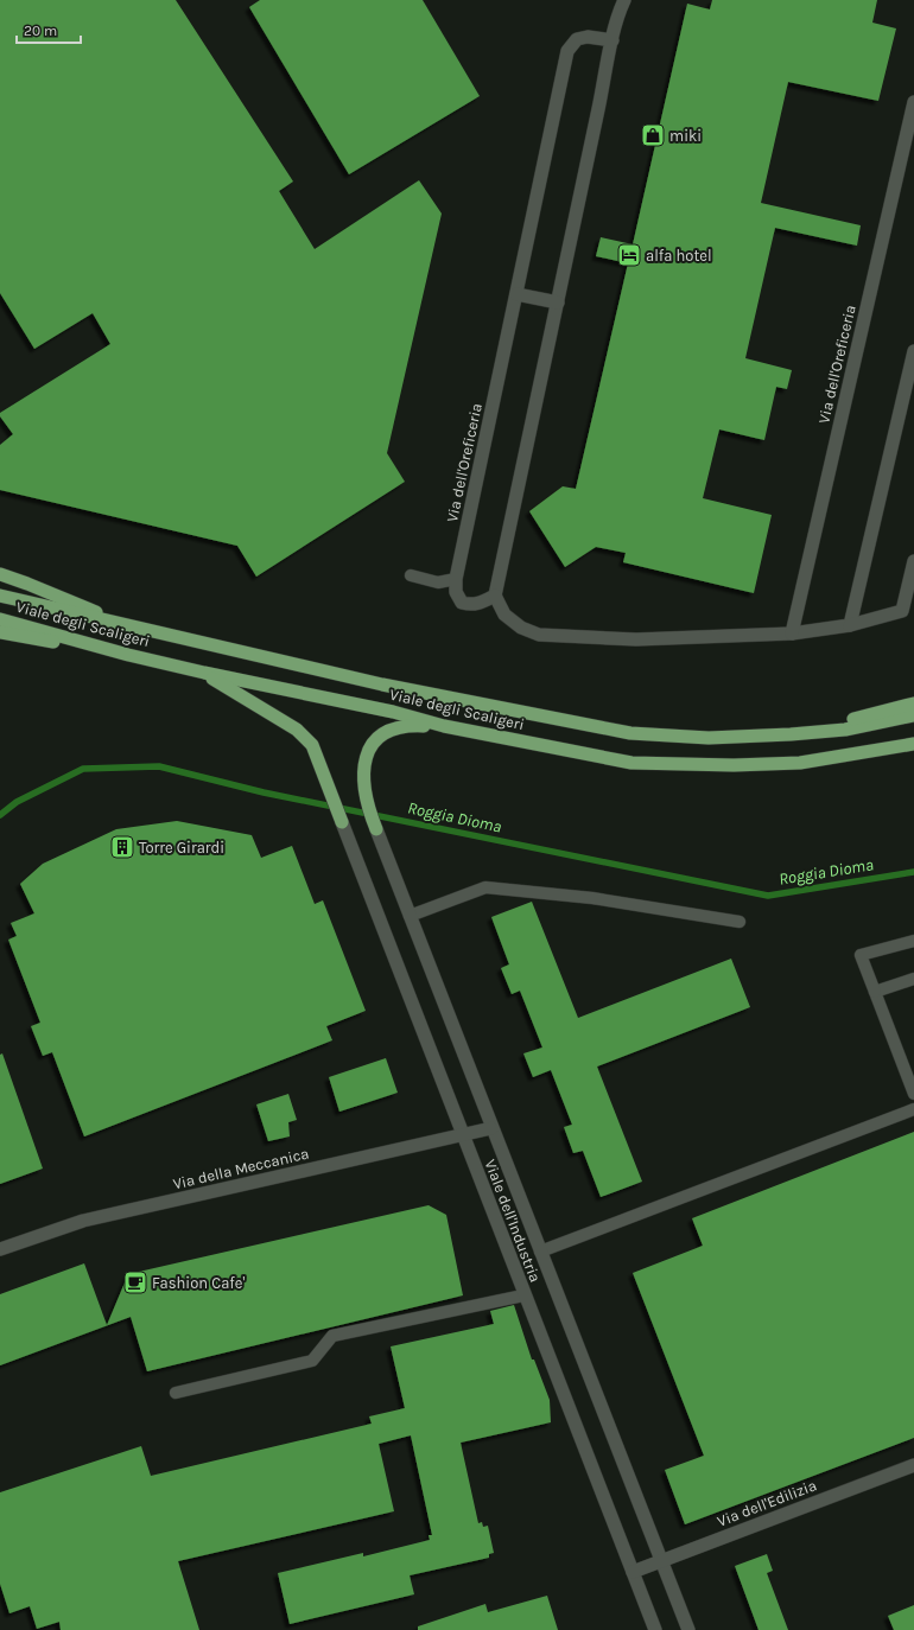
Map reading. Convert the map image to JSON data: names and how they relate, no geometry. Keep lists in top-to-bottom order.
{
  "streets": {
    "highway": ["Viale degli Scaligeri"],
    "street": [
      "Via dell'Oreficeria",
      "Via della Meccanica",
      "Viale dell'Industria",
      "Via dell'Edilizia"
    ]
  },
  "crossings": [
    ["Via della Meccanica", "Viale dell'Industria"],
    ["Viale dell'Industria", "Via dell'Edilizia"]
  ],
  "water": ["Roggia Dioma"],
  "places": {
    "shop": ["miki"],
    "hotel": ["alfa hotel"],
    "building": ["Torre Girardi"],
    "cafe": ["Fashion Cafe'"]
  },
  "scale_bar": "20 m"
}
